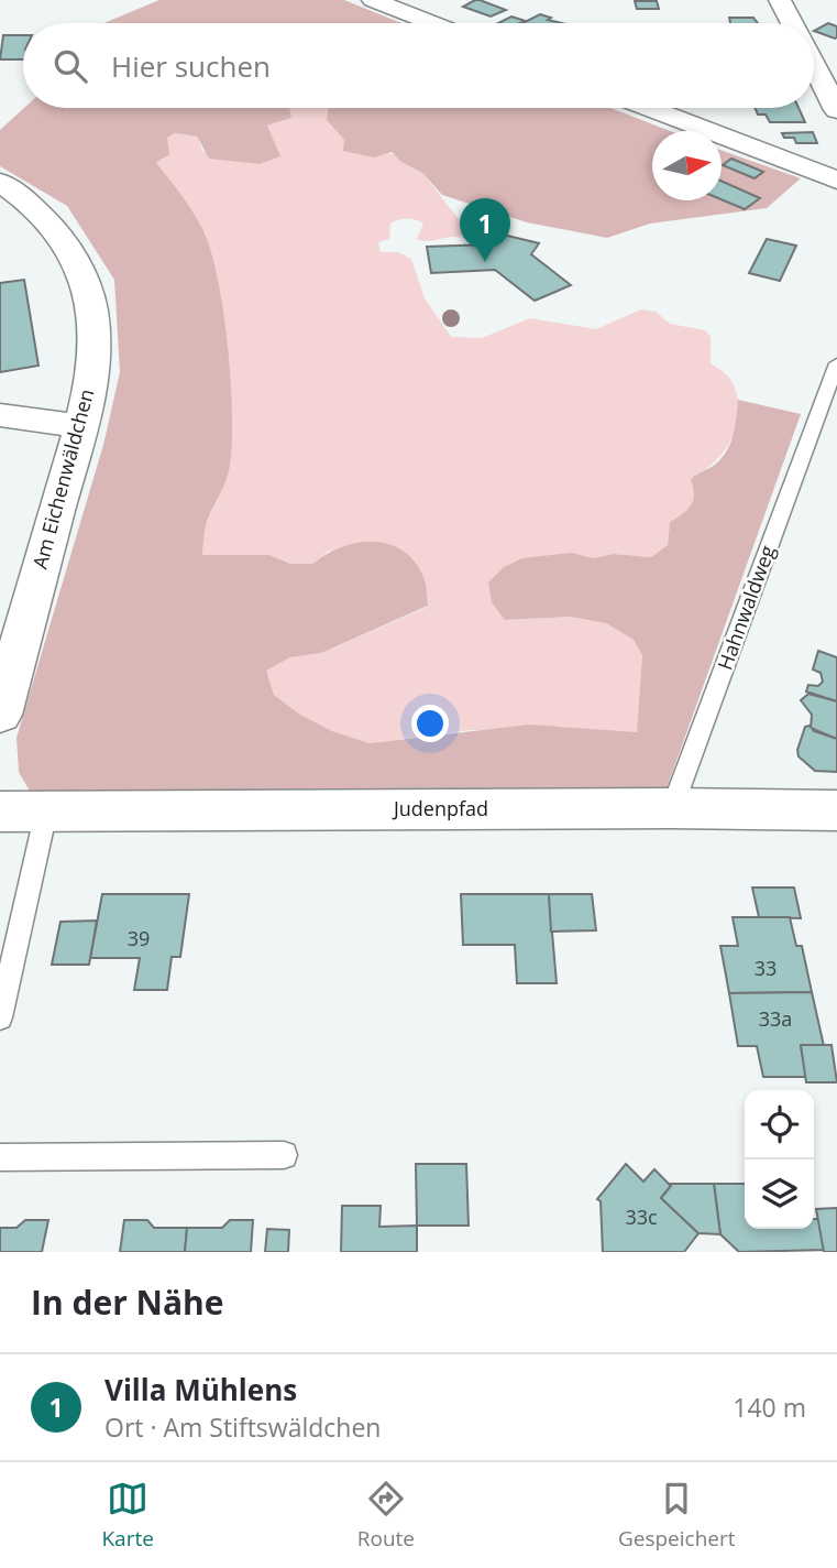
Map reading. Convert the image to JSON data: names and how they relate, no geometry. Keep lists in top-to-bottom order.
{
  "streets": {
    "street": ["Am Eichenwäldchen", "Judenpfad"],
    "lane": ["Hahnwaldweg"]
  },
  "crossings": [
    ["Hahnwaldweg", "Judenpfad"]
  ],
  "house_numbers": [
    "39",
    "33",
    "33a",
    "33c"
  ],
  "north": "right",
  "page": {
    "search": "Hier suchen",
    "pins": "1",
    "heading": "In der Nähe",
    "list": [
      {
        "mark": "1",
        "name": "Villa Mühlens",
        "note": "Ort · Am Stiftswäldchen",
        "value": "140 m"
      }
    ],
    "nav": ["Karte", "Route", "Gespeichert"]
  }
}
